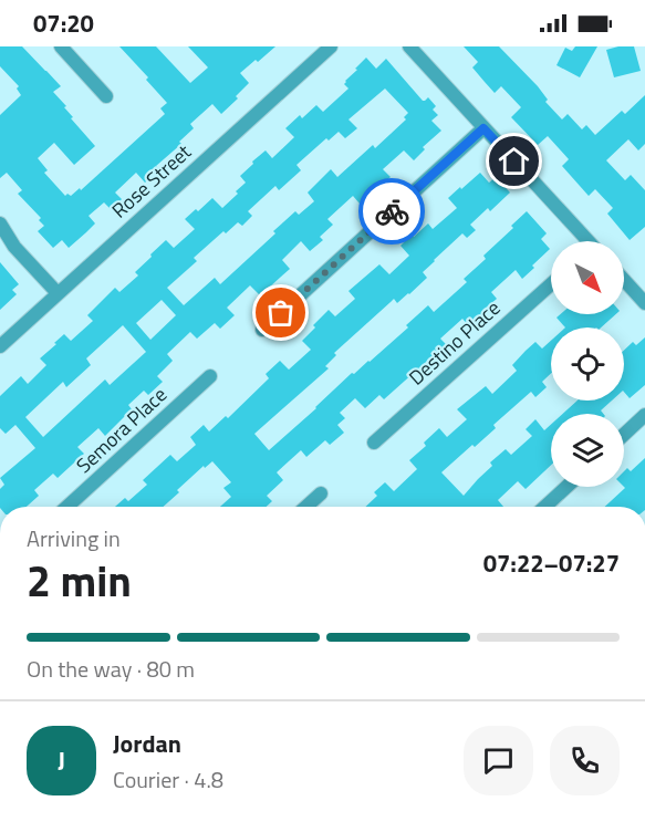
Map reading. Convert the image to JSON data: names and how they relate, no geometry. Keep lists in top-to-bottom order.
{
  "streets": {
    "street": ["Rose Street", "Destino Place", "Semora Place"]
  },
  "north": "bottom right",
  "page": {
    "status": "07:20",
    "heading": ["2 min", "Arriving in", "07:22–07:27"],
    "panel": ["Jordan", "Courier · 4.8"],
    "bar": "On the way · 80 m",
    "round": "J"
  }
}
